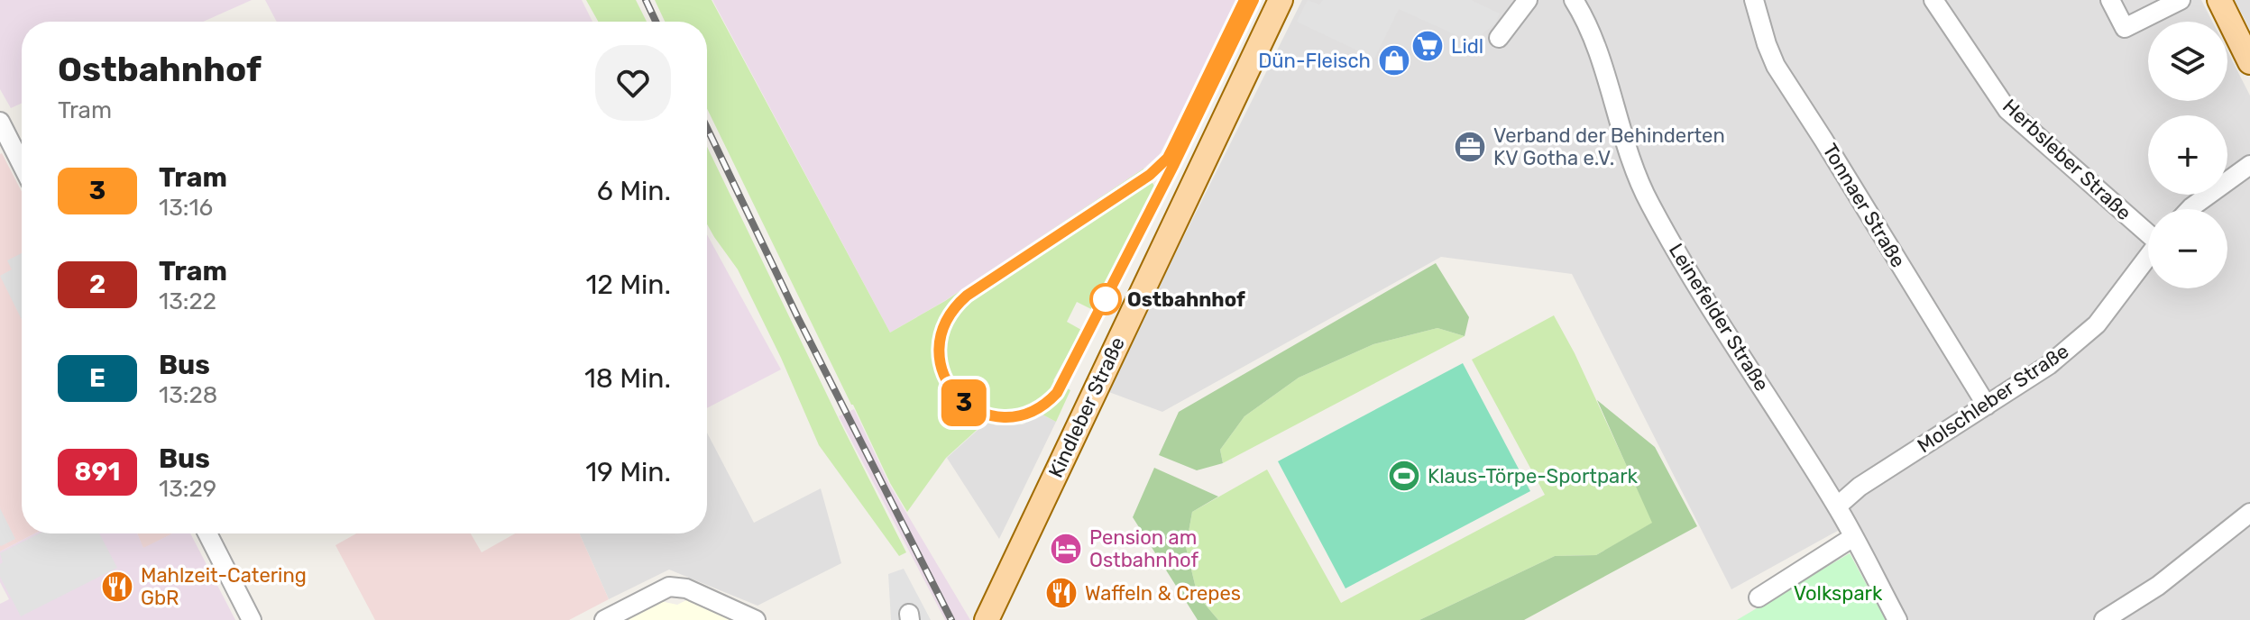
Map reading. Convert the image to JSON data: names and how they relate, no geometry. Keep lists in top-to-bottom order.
{
  "streets": {
    "main road": ["Kindleber Straße"],
    "street": [
      "Herbsleber Straße",
      "Tonnaer Straße",
      "Leinefelder Straße",
      "Molschleber Straße"
    ]
  },
  "crossings": [
    ["Tonnaer Straße", "Molschleber Straße"],
    ["Leinefelder Straße", "Molschleber Straße"]
  ],
  "parks": ["Volkspark"],
  "places": {
    "supermarket": ["Lidl"],
    "shop": ["Dün-Fleisch"],
    "office": ["Verband der Behinderten KV Gotha e.V."],
    "other": ["Ostbahnhof"],
    "sports": ["Klaus-Törpe-Sportpark"],
    "hotel": ["Pension am Ostbahnhof"],
    "restaurant": ["Mahlzeit-Catering GbR", "Waffeln & Crepes"]
  },
  "lines": ["tram line 3"],
  "page": {
    "on_map": "3",
    "map_buttons": ["+", "−"],
    "heading": ["Ostbahnhof", "Tram"],
    "list": [
      {
        "mark": "3",
        "name": "Tram",
        "note": "13:16",
        "value": "6 Min."
      },
      {
        "mark": "2",
        "name": "Tram",
        "note": "13:22",
        "value": "12 Min."
      },
      {
        "mark": "E",
        "name": "Bus",
        "note": "13:28",
        "value": "18 Min."
      },
      {
        "mark": "891",
        "name": "Bus",
        "note": "13:29",
        "value": "19 Min."
      }
    ]
  }
}
